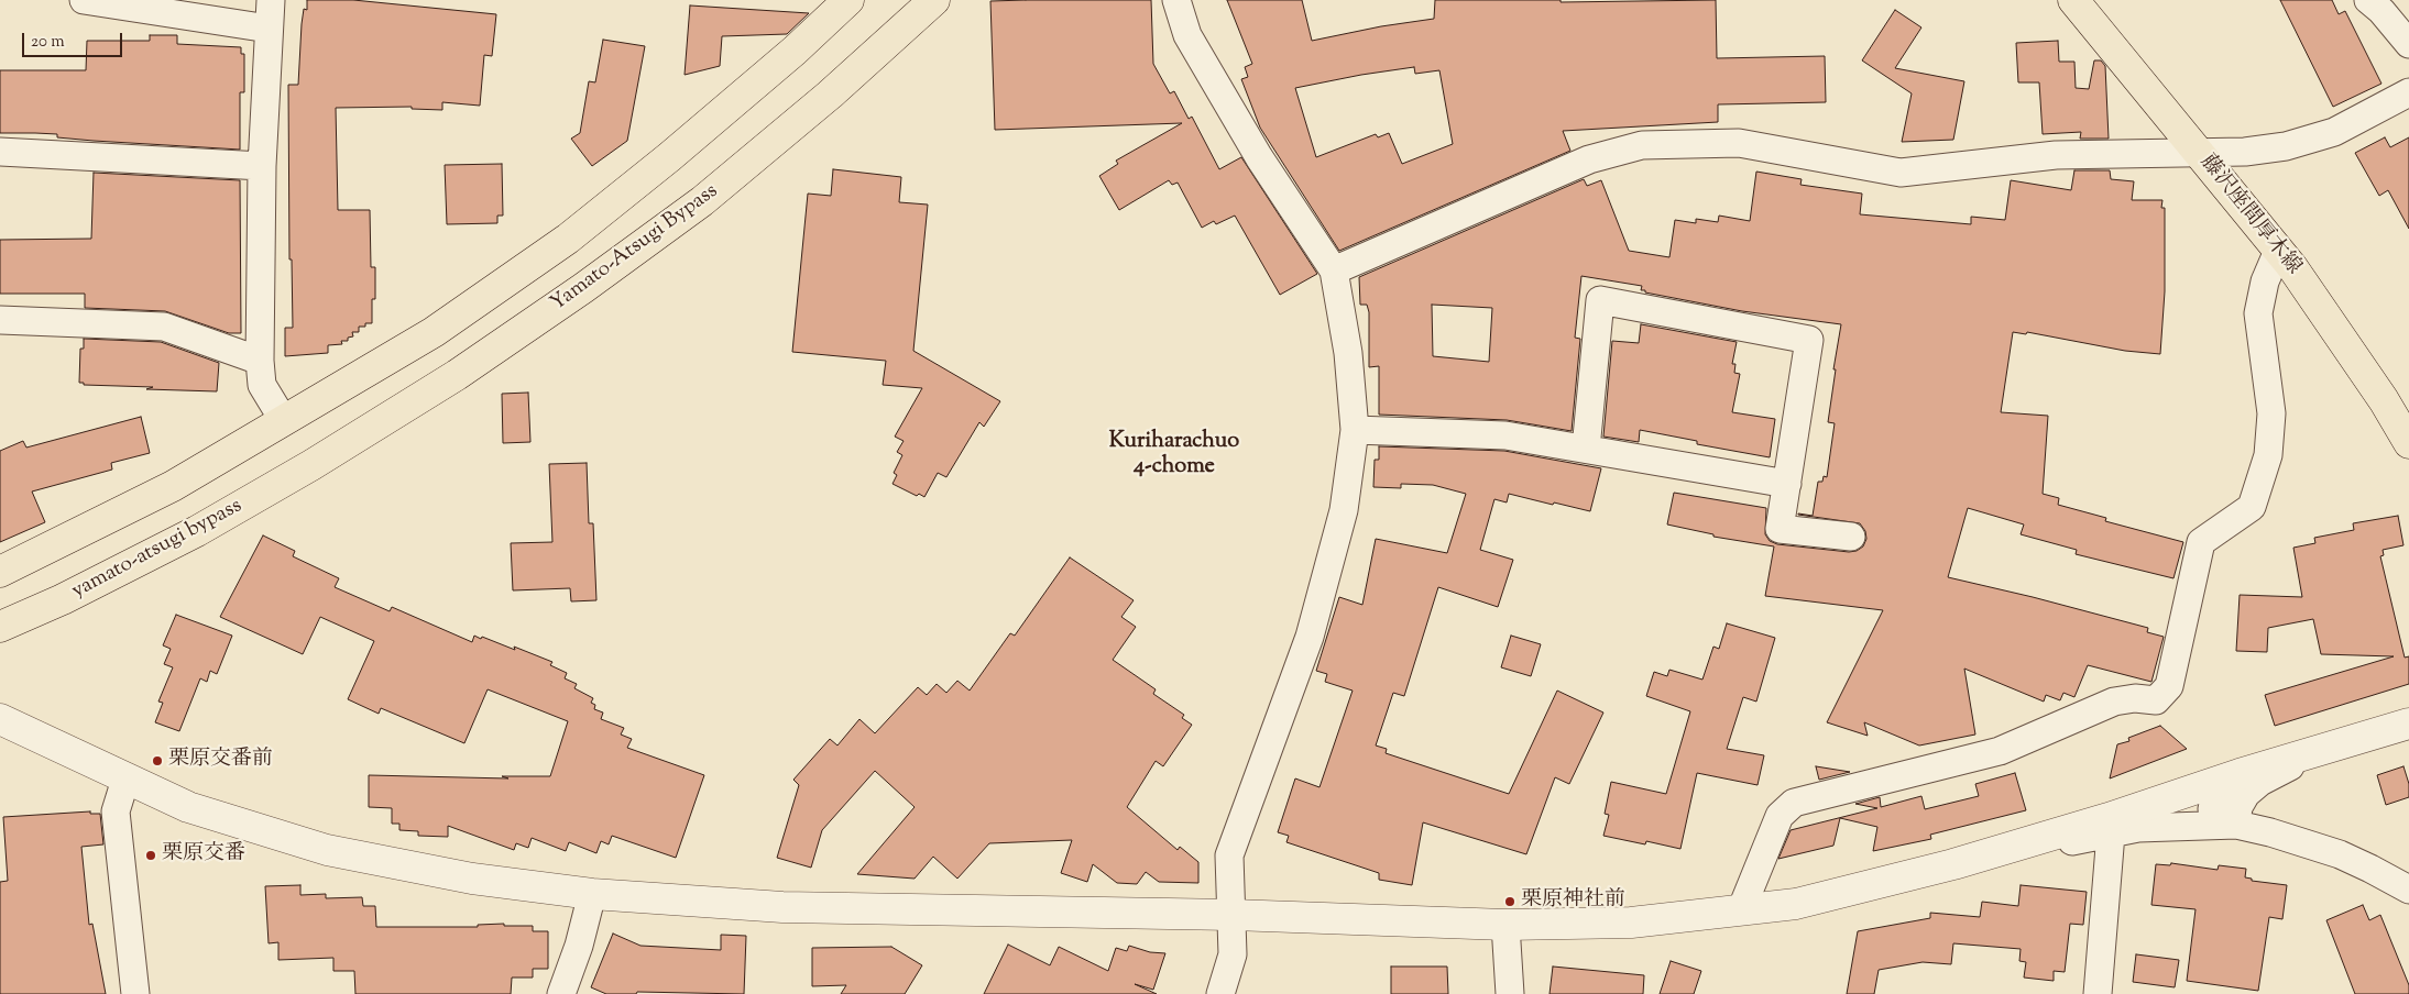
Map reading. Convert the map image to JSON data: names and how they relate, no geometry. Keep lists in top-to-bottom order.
{
  "streets": {
    "main road": ["藤沢座間厚木線", "Yamato-Atsugi Bypass", "yamato-atsugi bypass"]
  },
  "crossings": [
    ["Yamato-Atsugi Bypass", "yamato-atsugi bypass"]
  ],
  "districts": ["Kuriharachuo 4-chome"],
  "places": ["栗原交番前", "栗原交番", "栗原神社前"],
  "scale_bar": "20 m"
}
